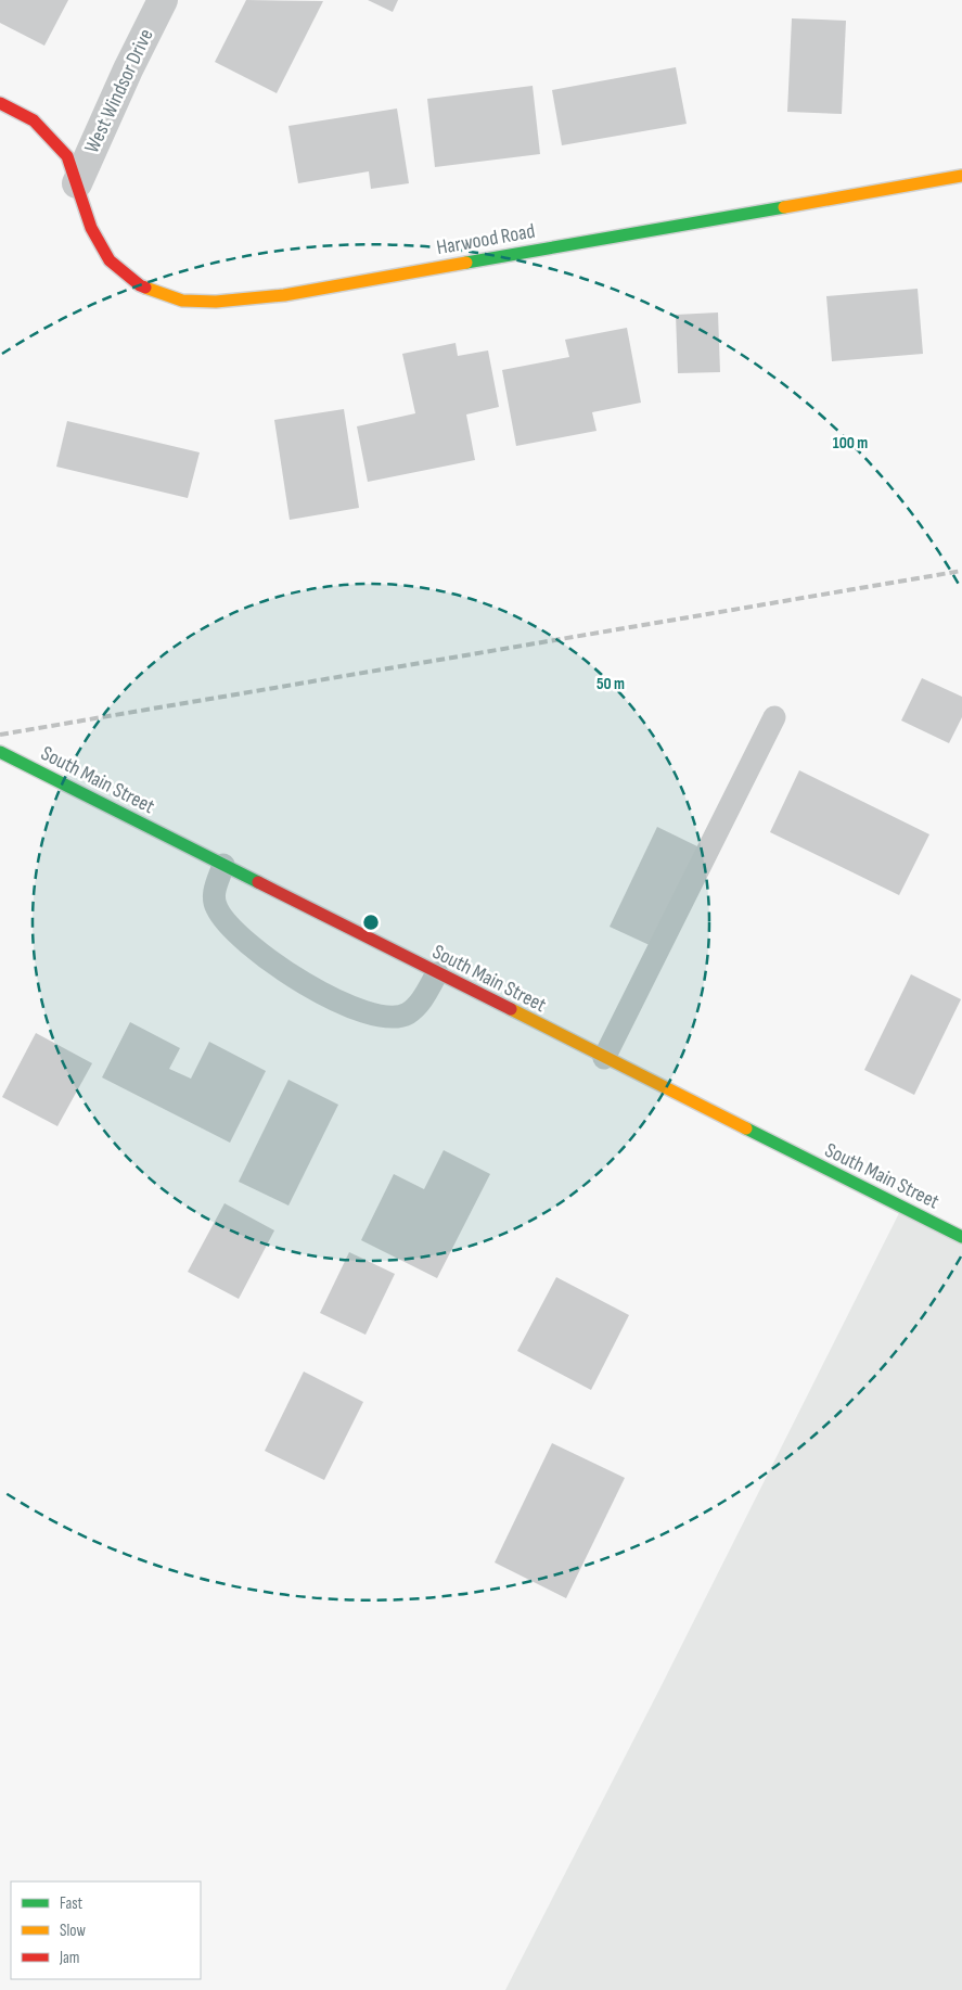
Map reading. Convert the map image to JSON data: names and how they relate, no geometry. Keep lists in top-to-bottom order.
{
  "streets": {
    "street": ["West Windsor Drive", "Harwood Road", "South Main Street"]
  },
  "crossings": [
    ["West Windsor Drive", "Harwood Road"]
  ],
  "legend": ["Fast", "Slow", "Jam"],
  "rings": ["100 m", "50 m"]
}
